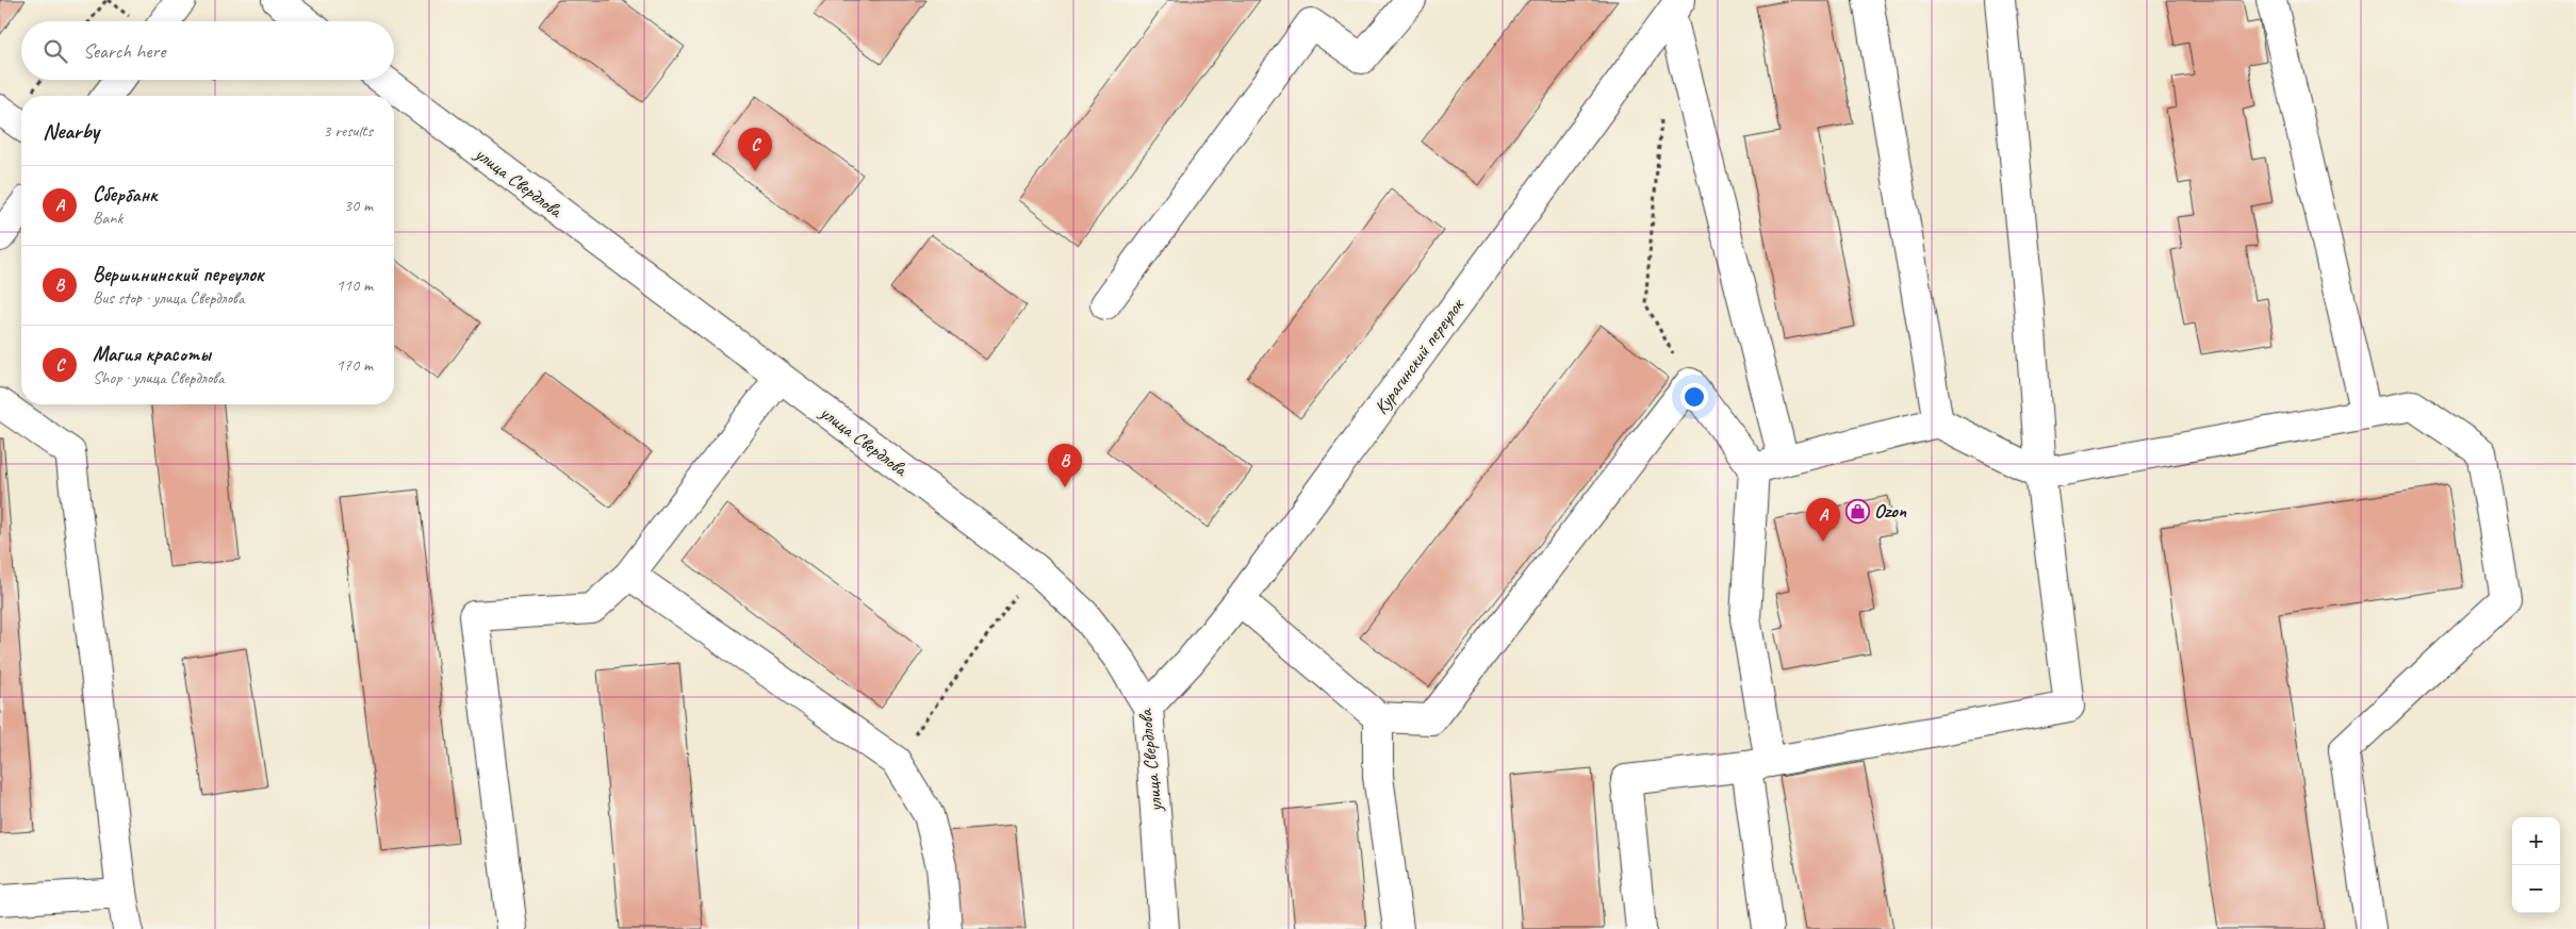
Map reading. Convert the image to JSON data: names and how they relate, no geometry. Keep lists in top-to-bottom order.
{
  "streets": {
    "street": ["улица Свердлова", "Курагинский переулок"]
  },
  "crossings": [
    ["улица Свердлова", "Курагинский переулок"]
  ],
  "places": {
    "shop": ["Ozon"]
  },
  "page": {
    "search": "Search here",
    "heading": ["Nearby", "3 results"],
    "pins": ["C", "B", "A"],
    "list": [
      {
        "mark": "A",
        "name": "Сбербанк",
        "note": "Bank",
        "value": "30 m"
      },
      {
        "mark": "B",
        "name": "Вершининский переулок",
        "note": "Bus stop · улица Свердлова",
        "value": "110 m"
      },
      {
        "mark": "C",
        "name": "Магия красоты",
        "note": "Shop · улица Свердлова",
        "value": "170 m"
      }
    ],
    "map_buttons": ["+", "−"]
  }
}
